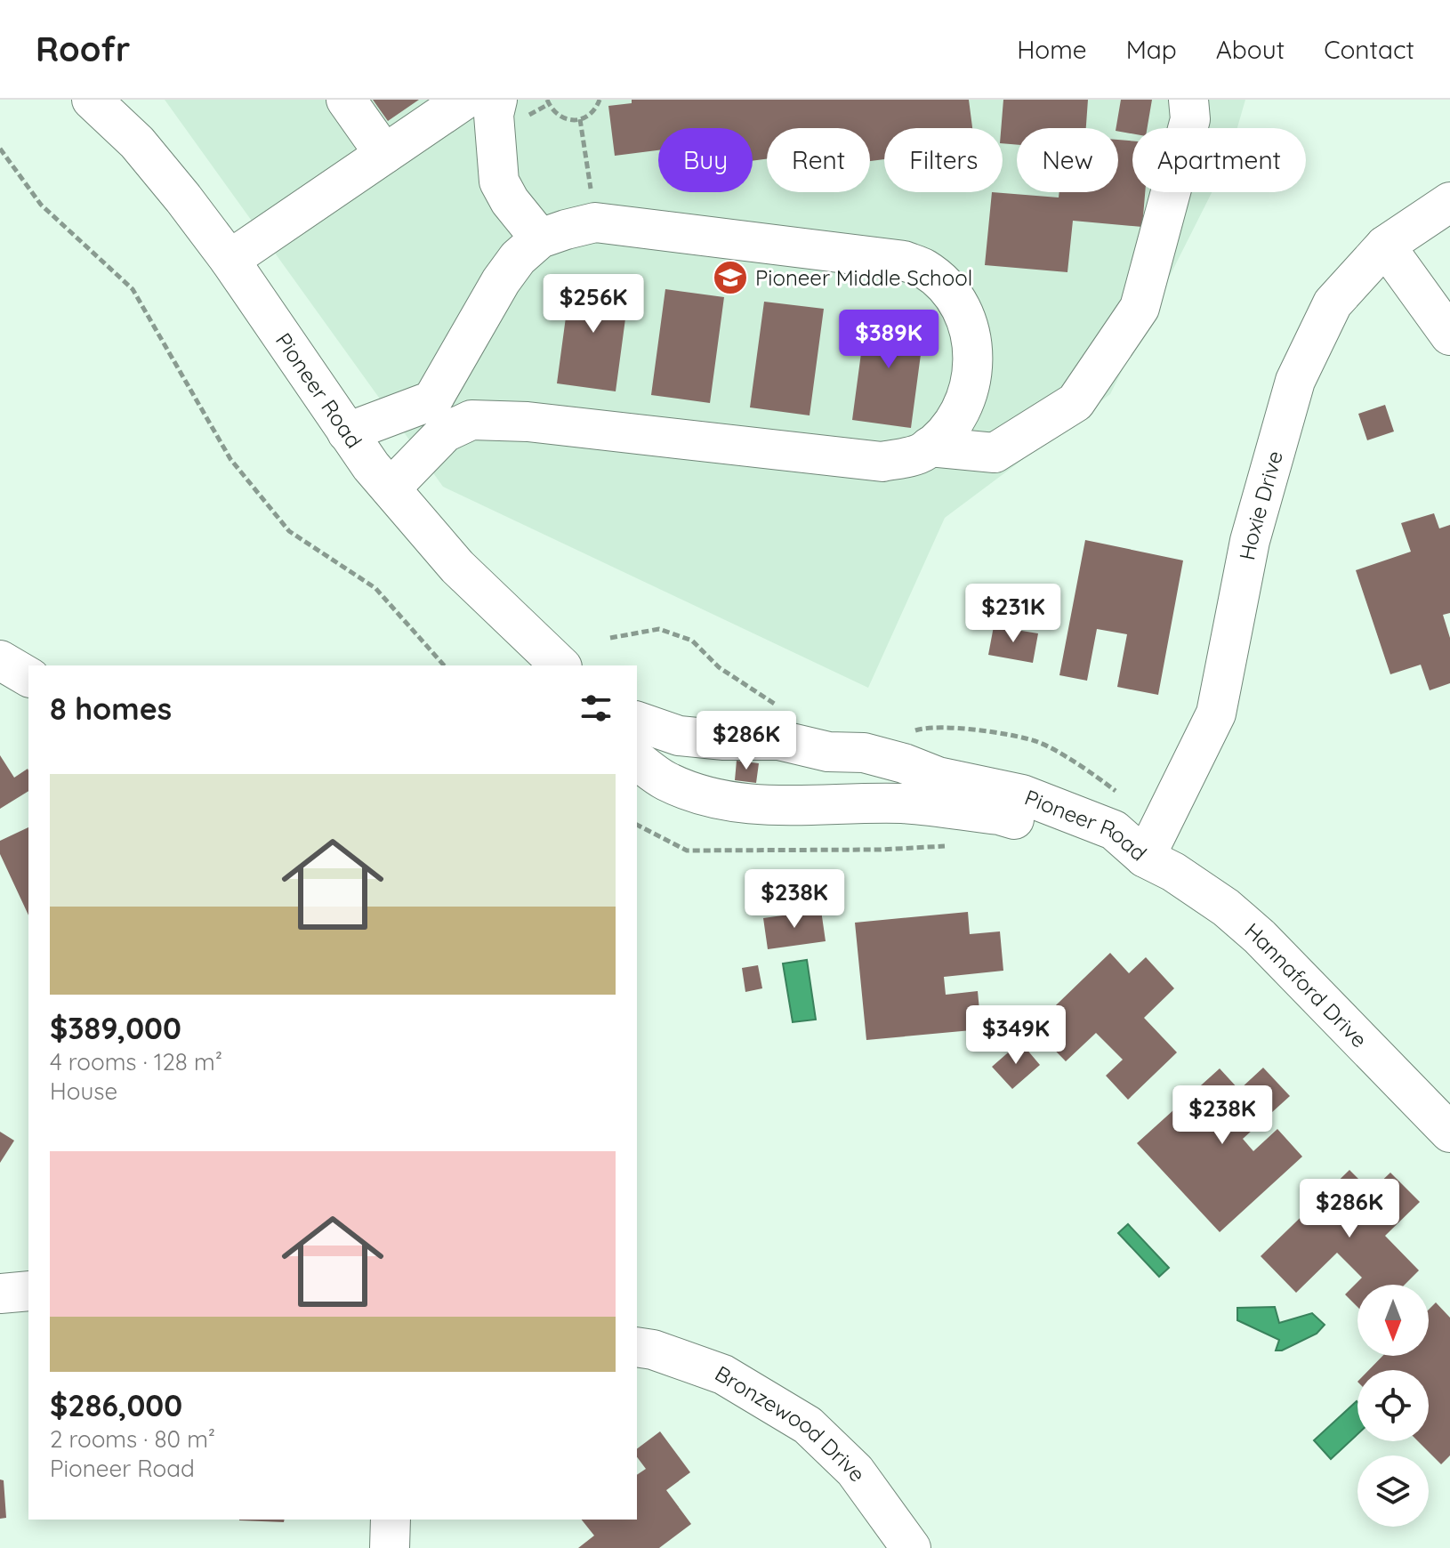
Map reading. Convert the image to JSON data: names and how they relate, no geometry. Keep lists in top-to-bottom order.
{
  "streets": {
    "street": [
      "Pioneer Road",
      "Hoxie Drive",
      "Hannaford Drive",
      "Bronzewood Drive"
    ]
  },
  "crossings": [
    ["Pioneer Road", "Hoxie Drive"],
    ["Pioneer Road", "Hannaford Drive"],
    ["Hoxie Drive", "Hannaford Drive"]
  ],
  "places": {
    "school or university": ["Pioneer Middle School"]
  },
  "north": "bottom",
  "page": {
    "header": "Roofr",
    "nav": [
      "Home",
      "Map",
      "About",
      "Contact"
    ],
    "chip": [
      "Buy",
      "Rent",
      "Filters",
      "New",
      "Apartment"
    ],
    "price": [
      "$256K",
      "$389K",
      "$231K",
      "$286K",
      "$238K",
      "$349K",
      "$238K",
      "$286K"
    ],
    "heading": "8 homes",
    "list": [
      {
        "name": "$389,000",
        "note": "4 rooms · 128 m² · House"
      },
      {
        "name": "$286,000",
        "note": "2 rooms · 80 m² · Pioneer Road"
      }
    ]
  }
}
